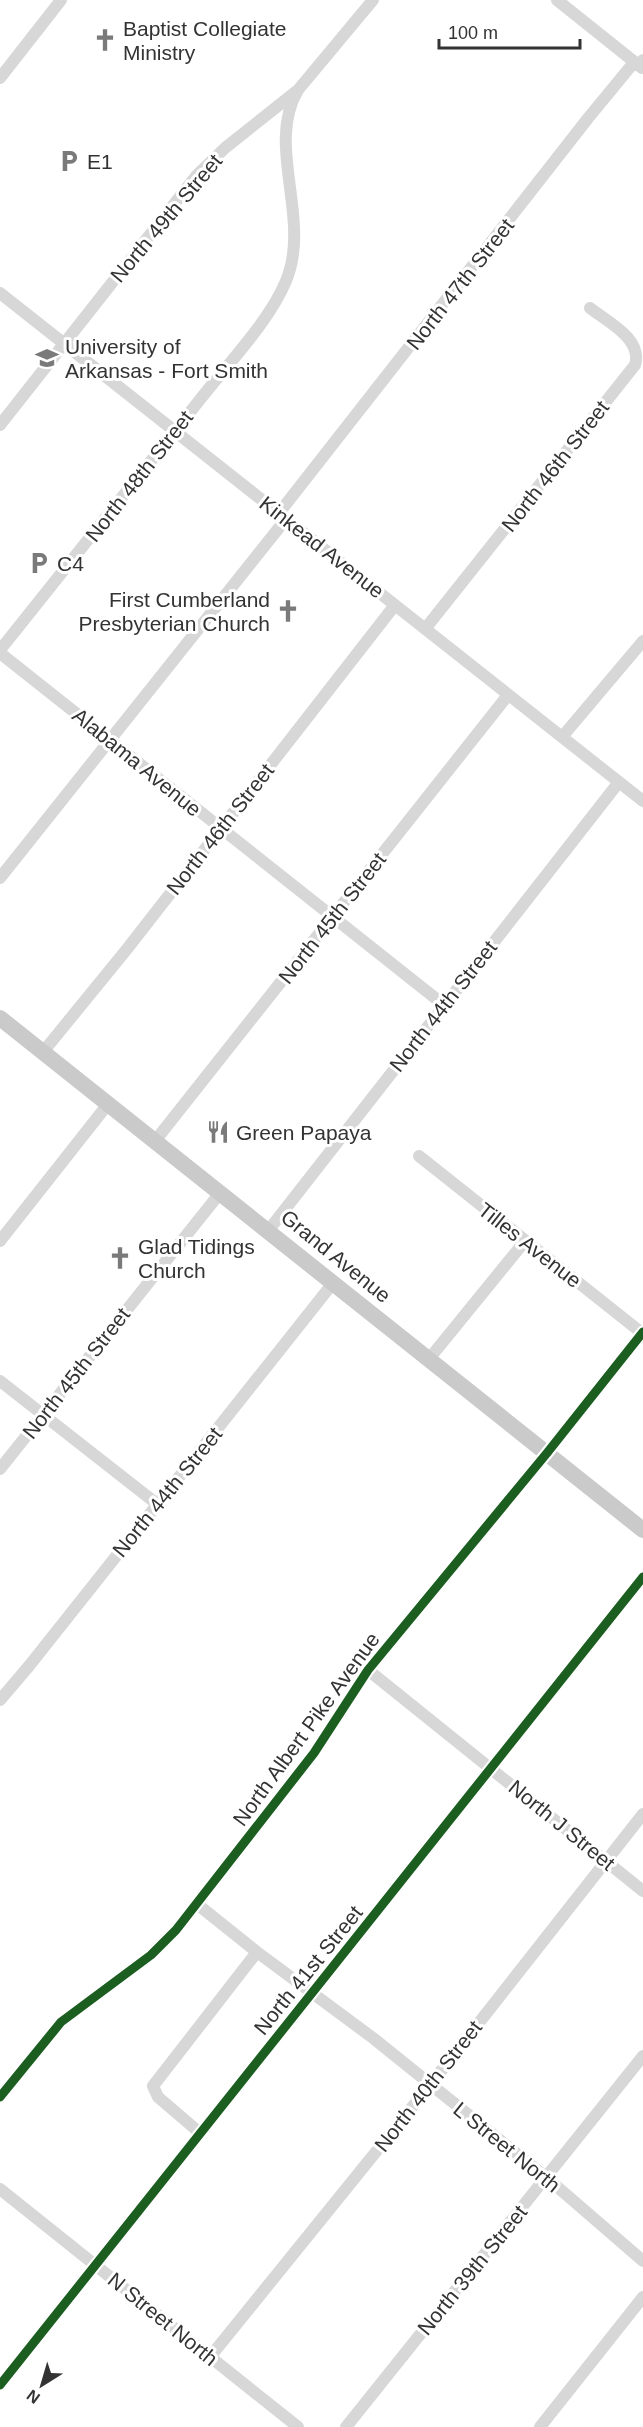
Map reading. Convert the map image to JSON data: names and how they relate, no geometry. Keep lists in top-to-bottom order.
{
  "streets": {
    "main road": ["Grand Avenue"],
    "street": [
      "North 49th Street",
      "North 47th Street",
      "North 46th Street",
      "North 48th Street",
      "Kinkead Avenue",
      "Alabama Avenue",
      "North 45th Street",
      "North 44th Street",
      "Tilles Avenue",
      "North Albert Pike Avenue",
      "North J Street",
      "North 41st Street",
      "North 40th Street",
      "L Street North",
      "North 39th Street",
      "N Street North"
    ]
  },
  "crossings": [
    ["North 49th Street", "North 48th Street"],
    ["North 49th Street", "Kinkead Avenue"],
    ["North 47th Street", "Kinkead Avenue"],
    ["North 47th Street", "Alabama Avenue"],
    ["North 46th Street", "Kinkead Avenue"],
    ["North 46th Street", "Alabama Avenue"],
    ["North 46th Street", "Grand Avenue"],
    ["North 48th Street", "Kinkead Avenue"],
    ["North 48th Street", "Alabama Avenue"],
    ["Kinkead Avenue", "North 45th Street"],
    ["Kinkead Avenue", "North 44th Street"],
    ["Alabama Avenue", "North 45th Street"],
    ["Alabama Avenue", "North 44th Street"],
    ["North 45th Street", "Grand Avenue"],
    ["North 44th Street", "Grand Avenue"],
    ["Tilles Avenue", "North Albert Pike Avenue"],
    ["Grand Avenue", "North Albert Pike Avenue"],
    ["North Albert Pike Avenue", "North J Street"],
    ["North Albert Pike Avenue", "L Street North"],
    ["North J Street", "North 41st Street"],
    ["North J Street", "North 40th Street"],
    ["North 41st Street", "L Street North"],
    ["North 41st Street", "N Street North"],
    ["North 40th Street", "L Street North"],
    ["North 40th Street", "N Street North"],
    ["L Street North", "North 39th Street"]
  ],
  "places": {
    "church": ["Baptist Collegiate Ministry", "First Cumberland Presbyterian Church", "Glad Tidings Church"],
    "parking": ["E1", "C4"],
    "school or university": ["University of Arkansas - Fort Smith"],
    "restaurant": ["Green Papaya"]
  },
  "scale_bar": "100 m",
  "north": "bottom left"
}
